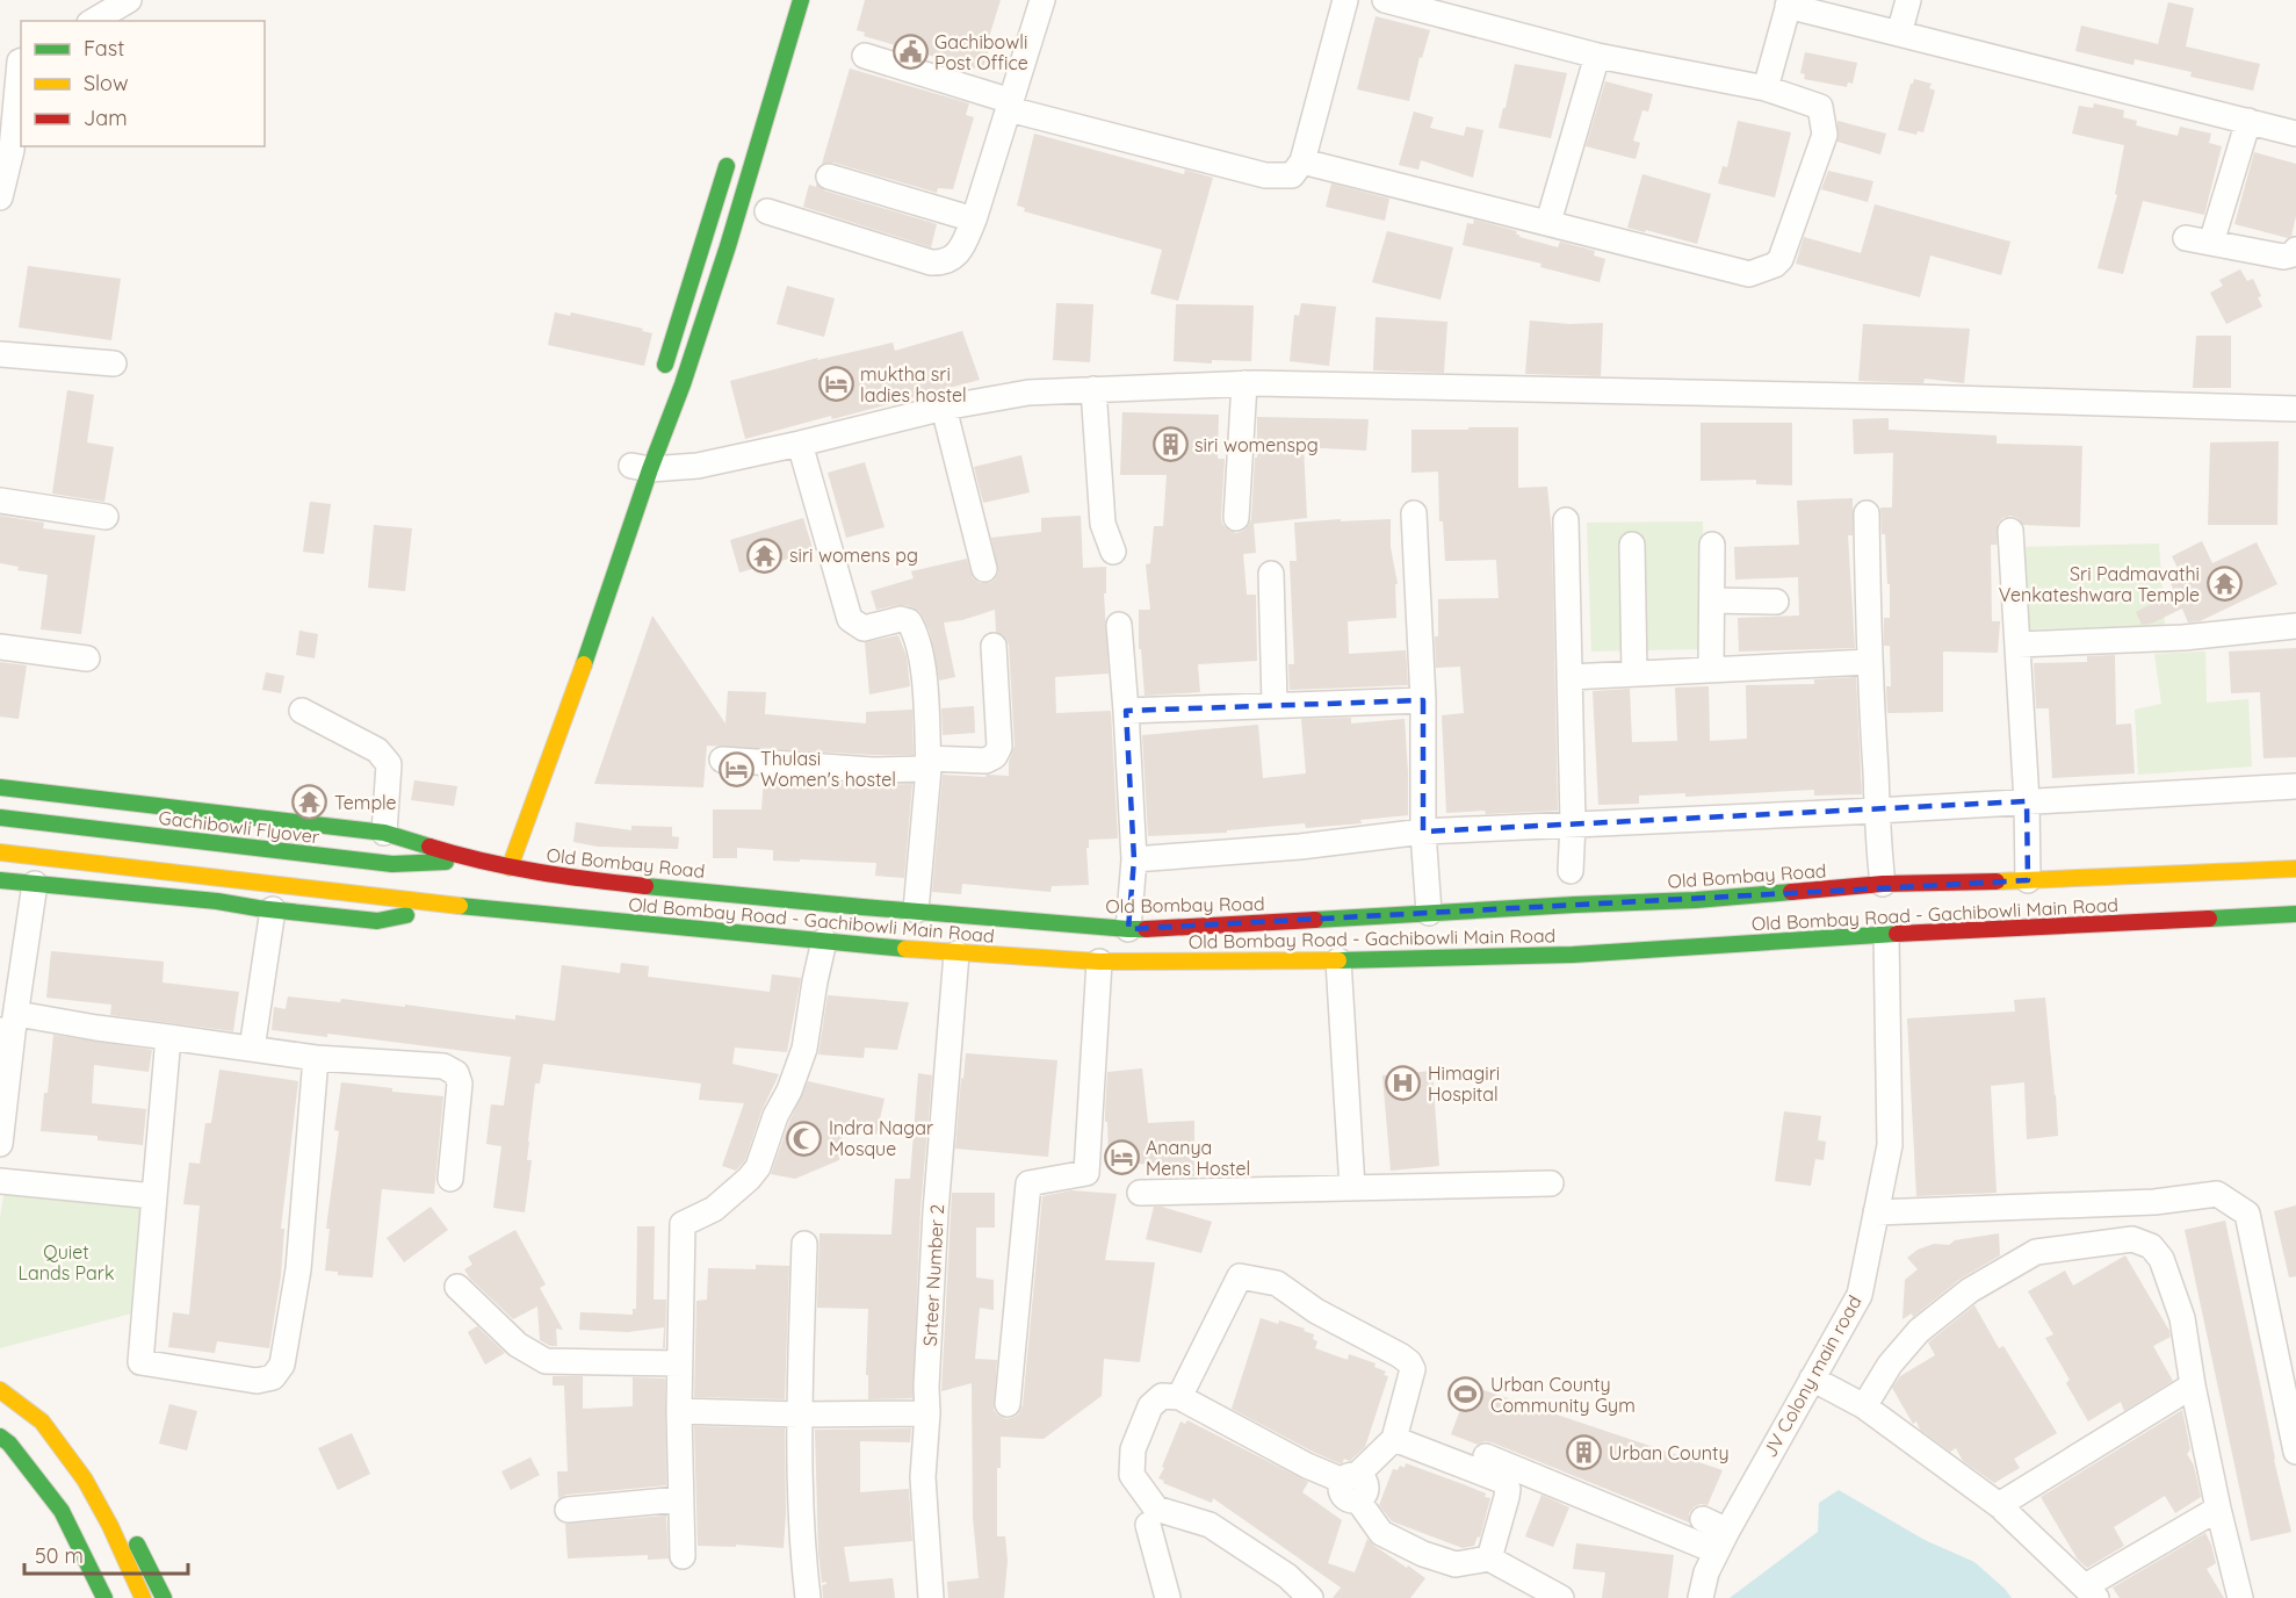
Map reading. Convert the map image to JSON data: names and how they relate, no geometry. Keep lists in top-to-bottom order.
{
  "streets": {
    "main road": ["Gachibowli Flyover", "Old Bombay Road", "Old Bombay Road - Gachibowli Main Road"],
    "street": ["Srteer Number 2", "JV Colony main road"]
  },
  "crossings": [
    ["Gachibowli Flyover", "Old Bombay Road"],
    ["Old Bombay Road - Gachibowli Main Road", "Srteer Number 2"],
    ["Old Bombay Road - Gachibowli Main Road", "JV Colony main road"]
  ],
  "parks": ["Quiet Lands Park"],
  "places": {
    "public building": ["Gachibowli Post Office"],
    "hotel": ["muktha sri ladies hostel", "Thulasi Women's hostel", "Ananya Mens Hostel"],
    "building": ["siri womenspg", "Urban County"],
    "temple": ["siri womens pg", "Sri Padmavathi Venkateshwara Temple", "Temple"],
    "hospital": ["Himagiri Hospital"],
    "mosque": ["Indra Nagar Mosque"],
    "sports": ["Urban County Community Gym"]
  },
  "legend": ["Fast", "Slow", "Jam"],
  "scale_bar": "50 m"
}
